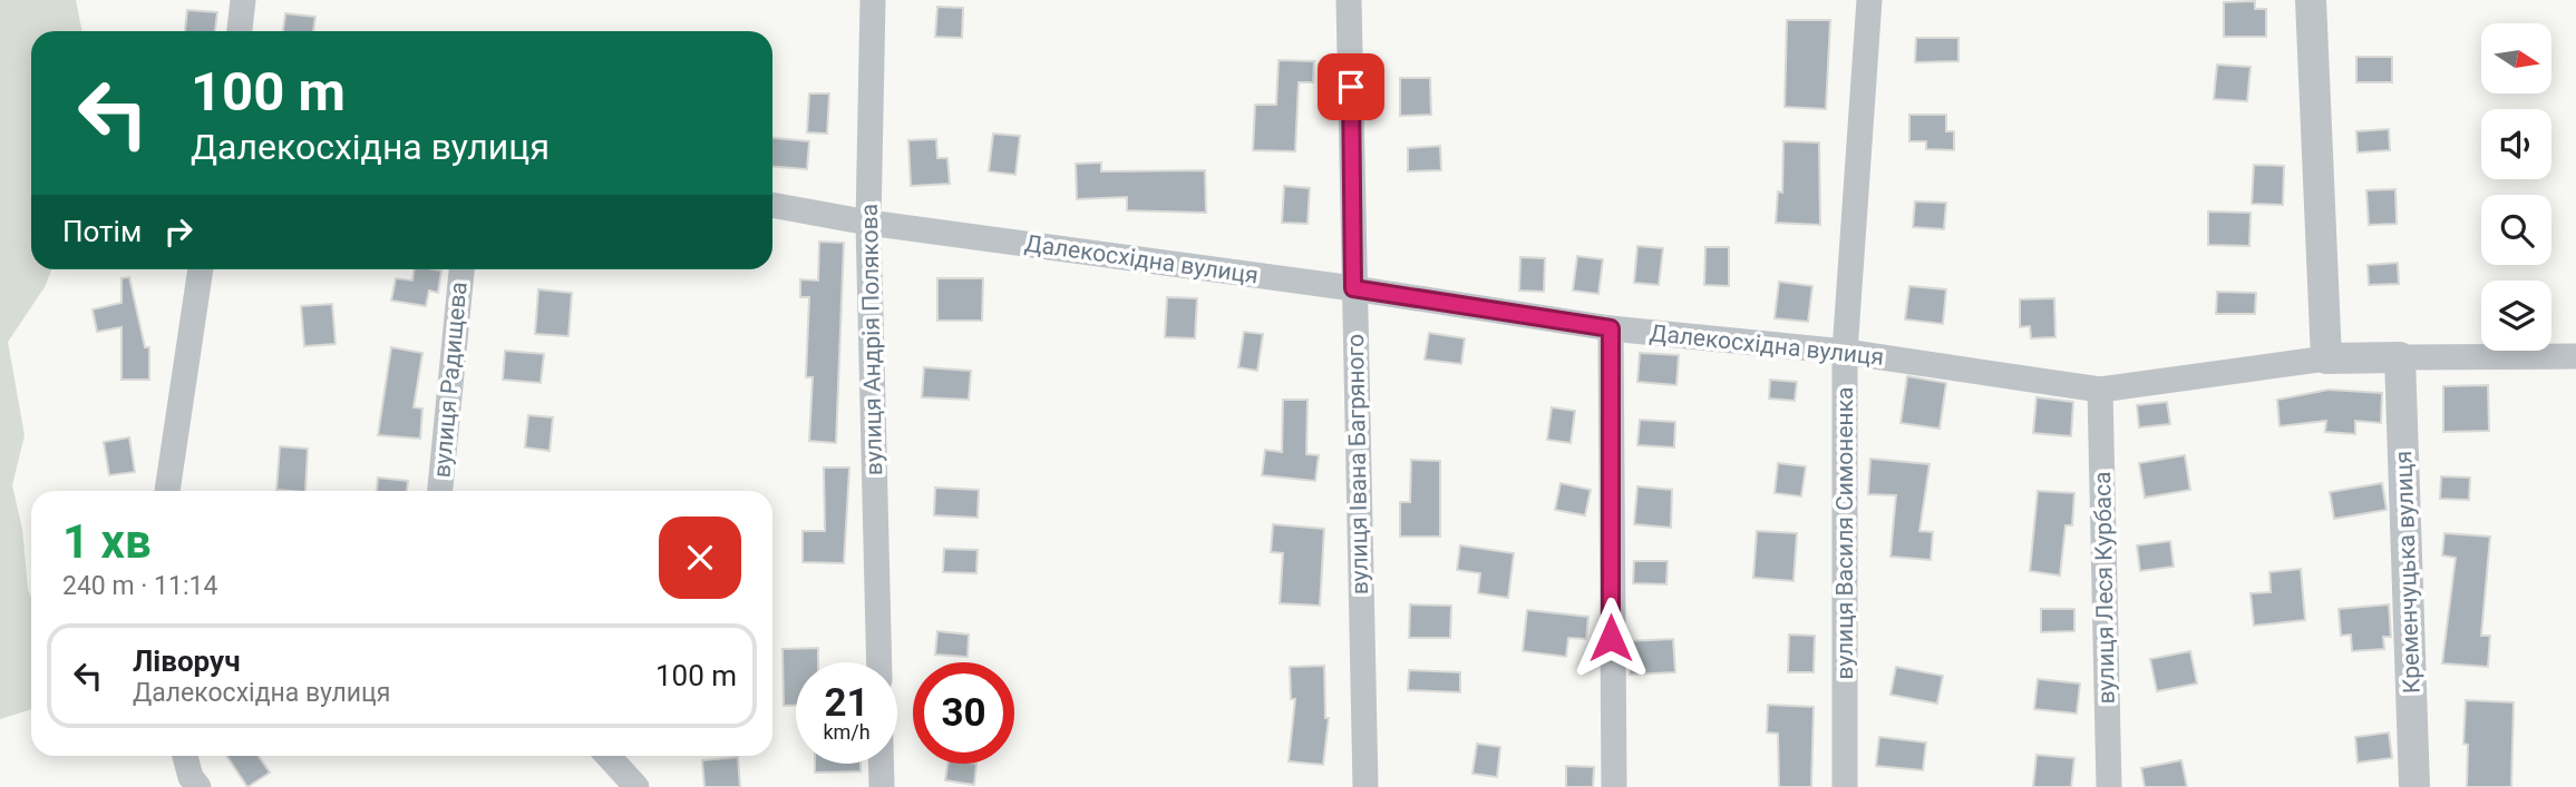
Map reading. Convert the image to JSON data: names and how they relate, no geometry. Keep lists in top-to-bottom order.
{
  "streets": {
    "street": [
      "Далекосхідна вулиця",
      "вулиця Андрія Полякова",
      "вулиця Радищева",
      "вулиця Івана Багряного",
      "вулиця Василя Симоненка",
      "Кременчуцька вулиця",
      "вулиця Леся Курбаса"
    ]
  },
  "crossings": [
    ["Далекосхідна вулиця", "вулиця Андрія Полякова"],
    ["Далекосхідна вулиця", "вулиця Івана Багряного"],
    ["Далекосхідна вулиця", "вулиця Василя Симоненка"],
    ["Далекосхідна вулиця", "Кременчуцька вулиця"],
    ["Далекосхідна вулиця", "вулиця Леся Курбаса"]
  ],
  "north": "right",
  "page": {
    "turn": ["100 m", "Далекосхідна вулиця"],
    "then": "Потім",
    "heading": ["1 хв", "240 m · 11:14"],
    "list": [
      {
        "name": "Ліворуч",
        "note": "Далекосхідна вулиця",
        "value": "100 m"
      }
    ],
    "speed": "21 km/h",
    "limit": "30"
  }
}
